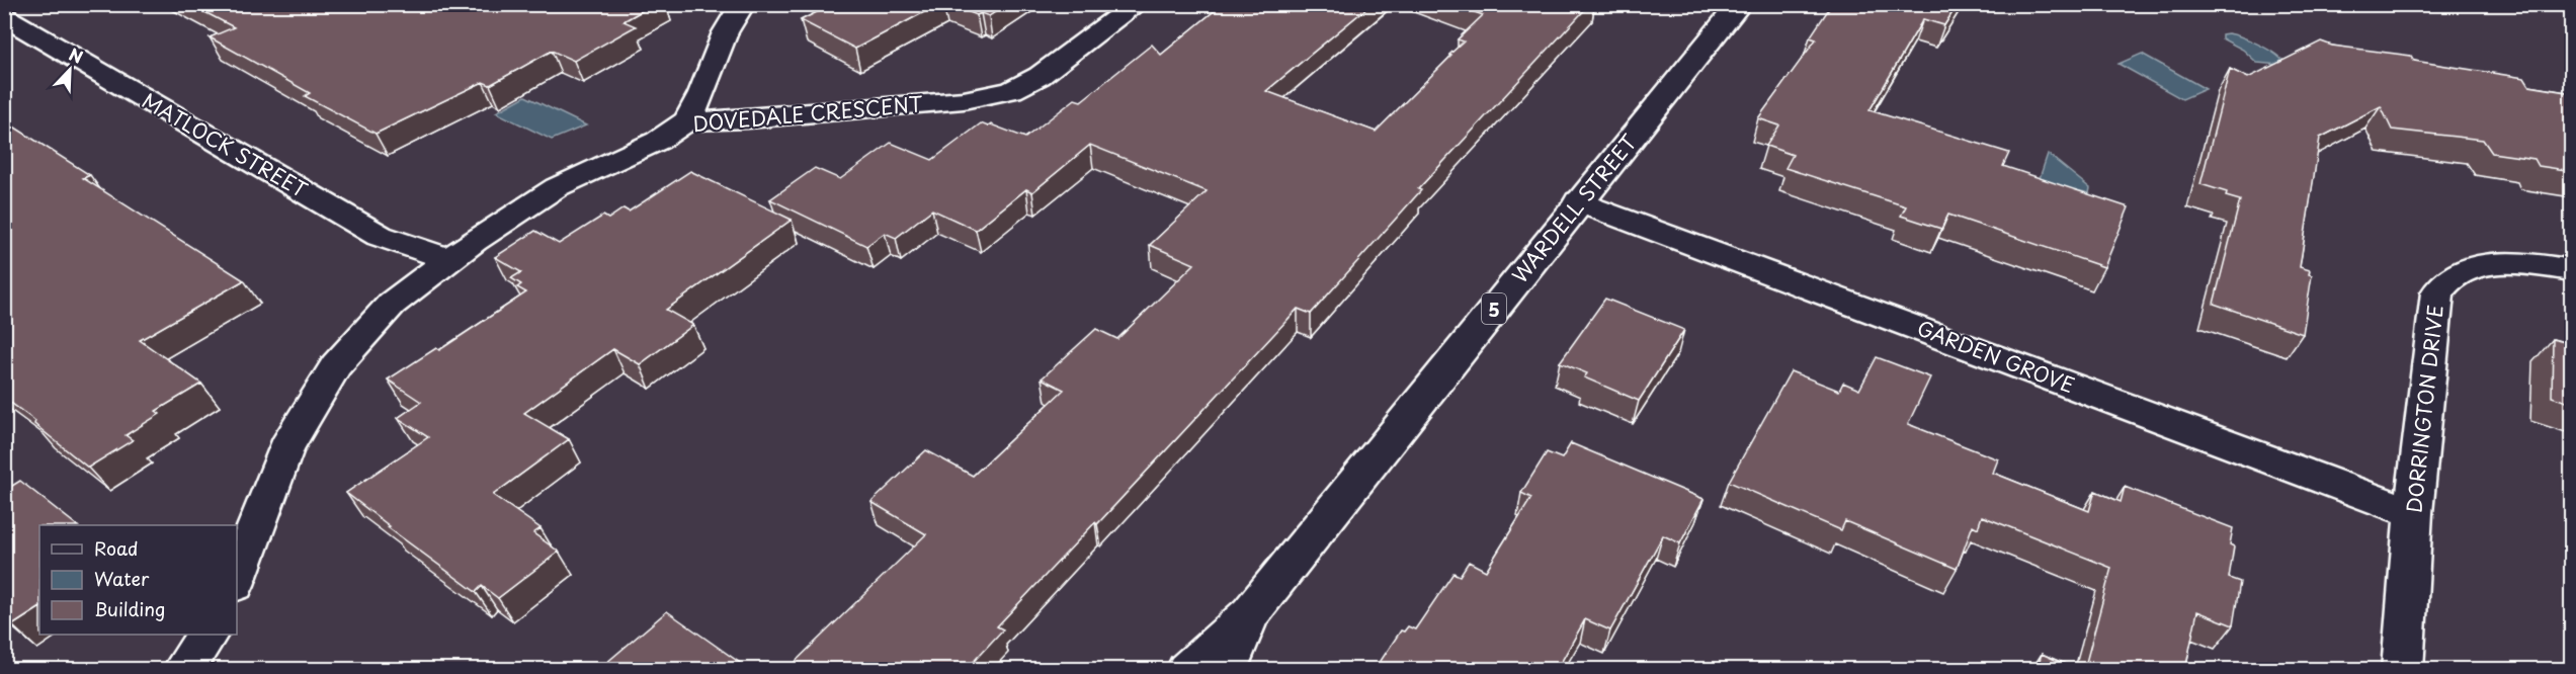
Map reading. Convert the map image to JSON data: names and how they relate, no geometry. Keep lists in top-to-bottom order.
{
  "streets": {
    "main road": [
      "DOVEDALE CRESCENT",
      "MATLOCK STREET",
      "WARDELL STREET",
      "5",
      "GARDEN GROVE",
      "DORRINGTON DRIVE"
    ]
  },
  "crossings": [
    ["DOVEDALE CRESCENT", "MATLOCK STREET"],
    ["WARDELL STREET", "GARDEN GROVE"],
    ["GARDEN GROVE", "DORRINGTON DRIVE"]
  ],
  "legend": ["Road", "Water", "Building"],
  "north": "top right"
}
